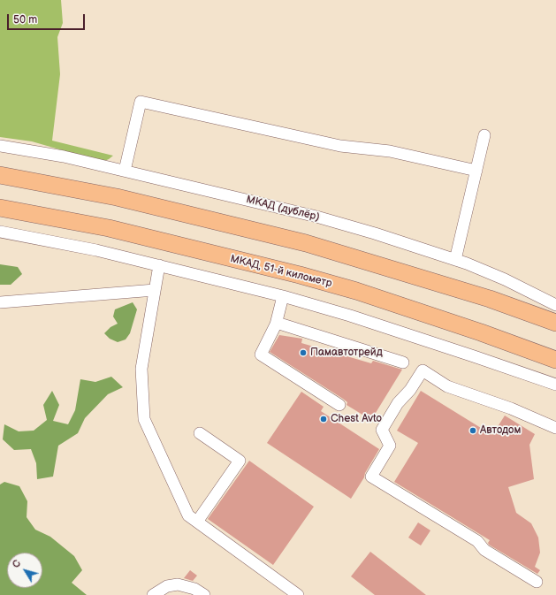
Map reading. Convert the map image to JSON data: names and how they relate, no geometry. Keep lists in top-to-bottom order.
{
  "streets": {
    "highway": ["МКАД, 51-й километр"],
    "street": ["МКАД (дублёр)"]
  },
  "places": ["Памавтотрейд", "Chest Avto", "Автодом"],
  "scale_bar": "50 m",
  "north": "top left"
}
